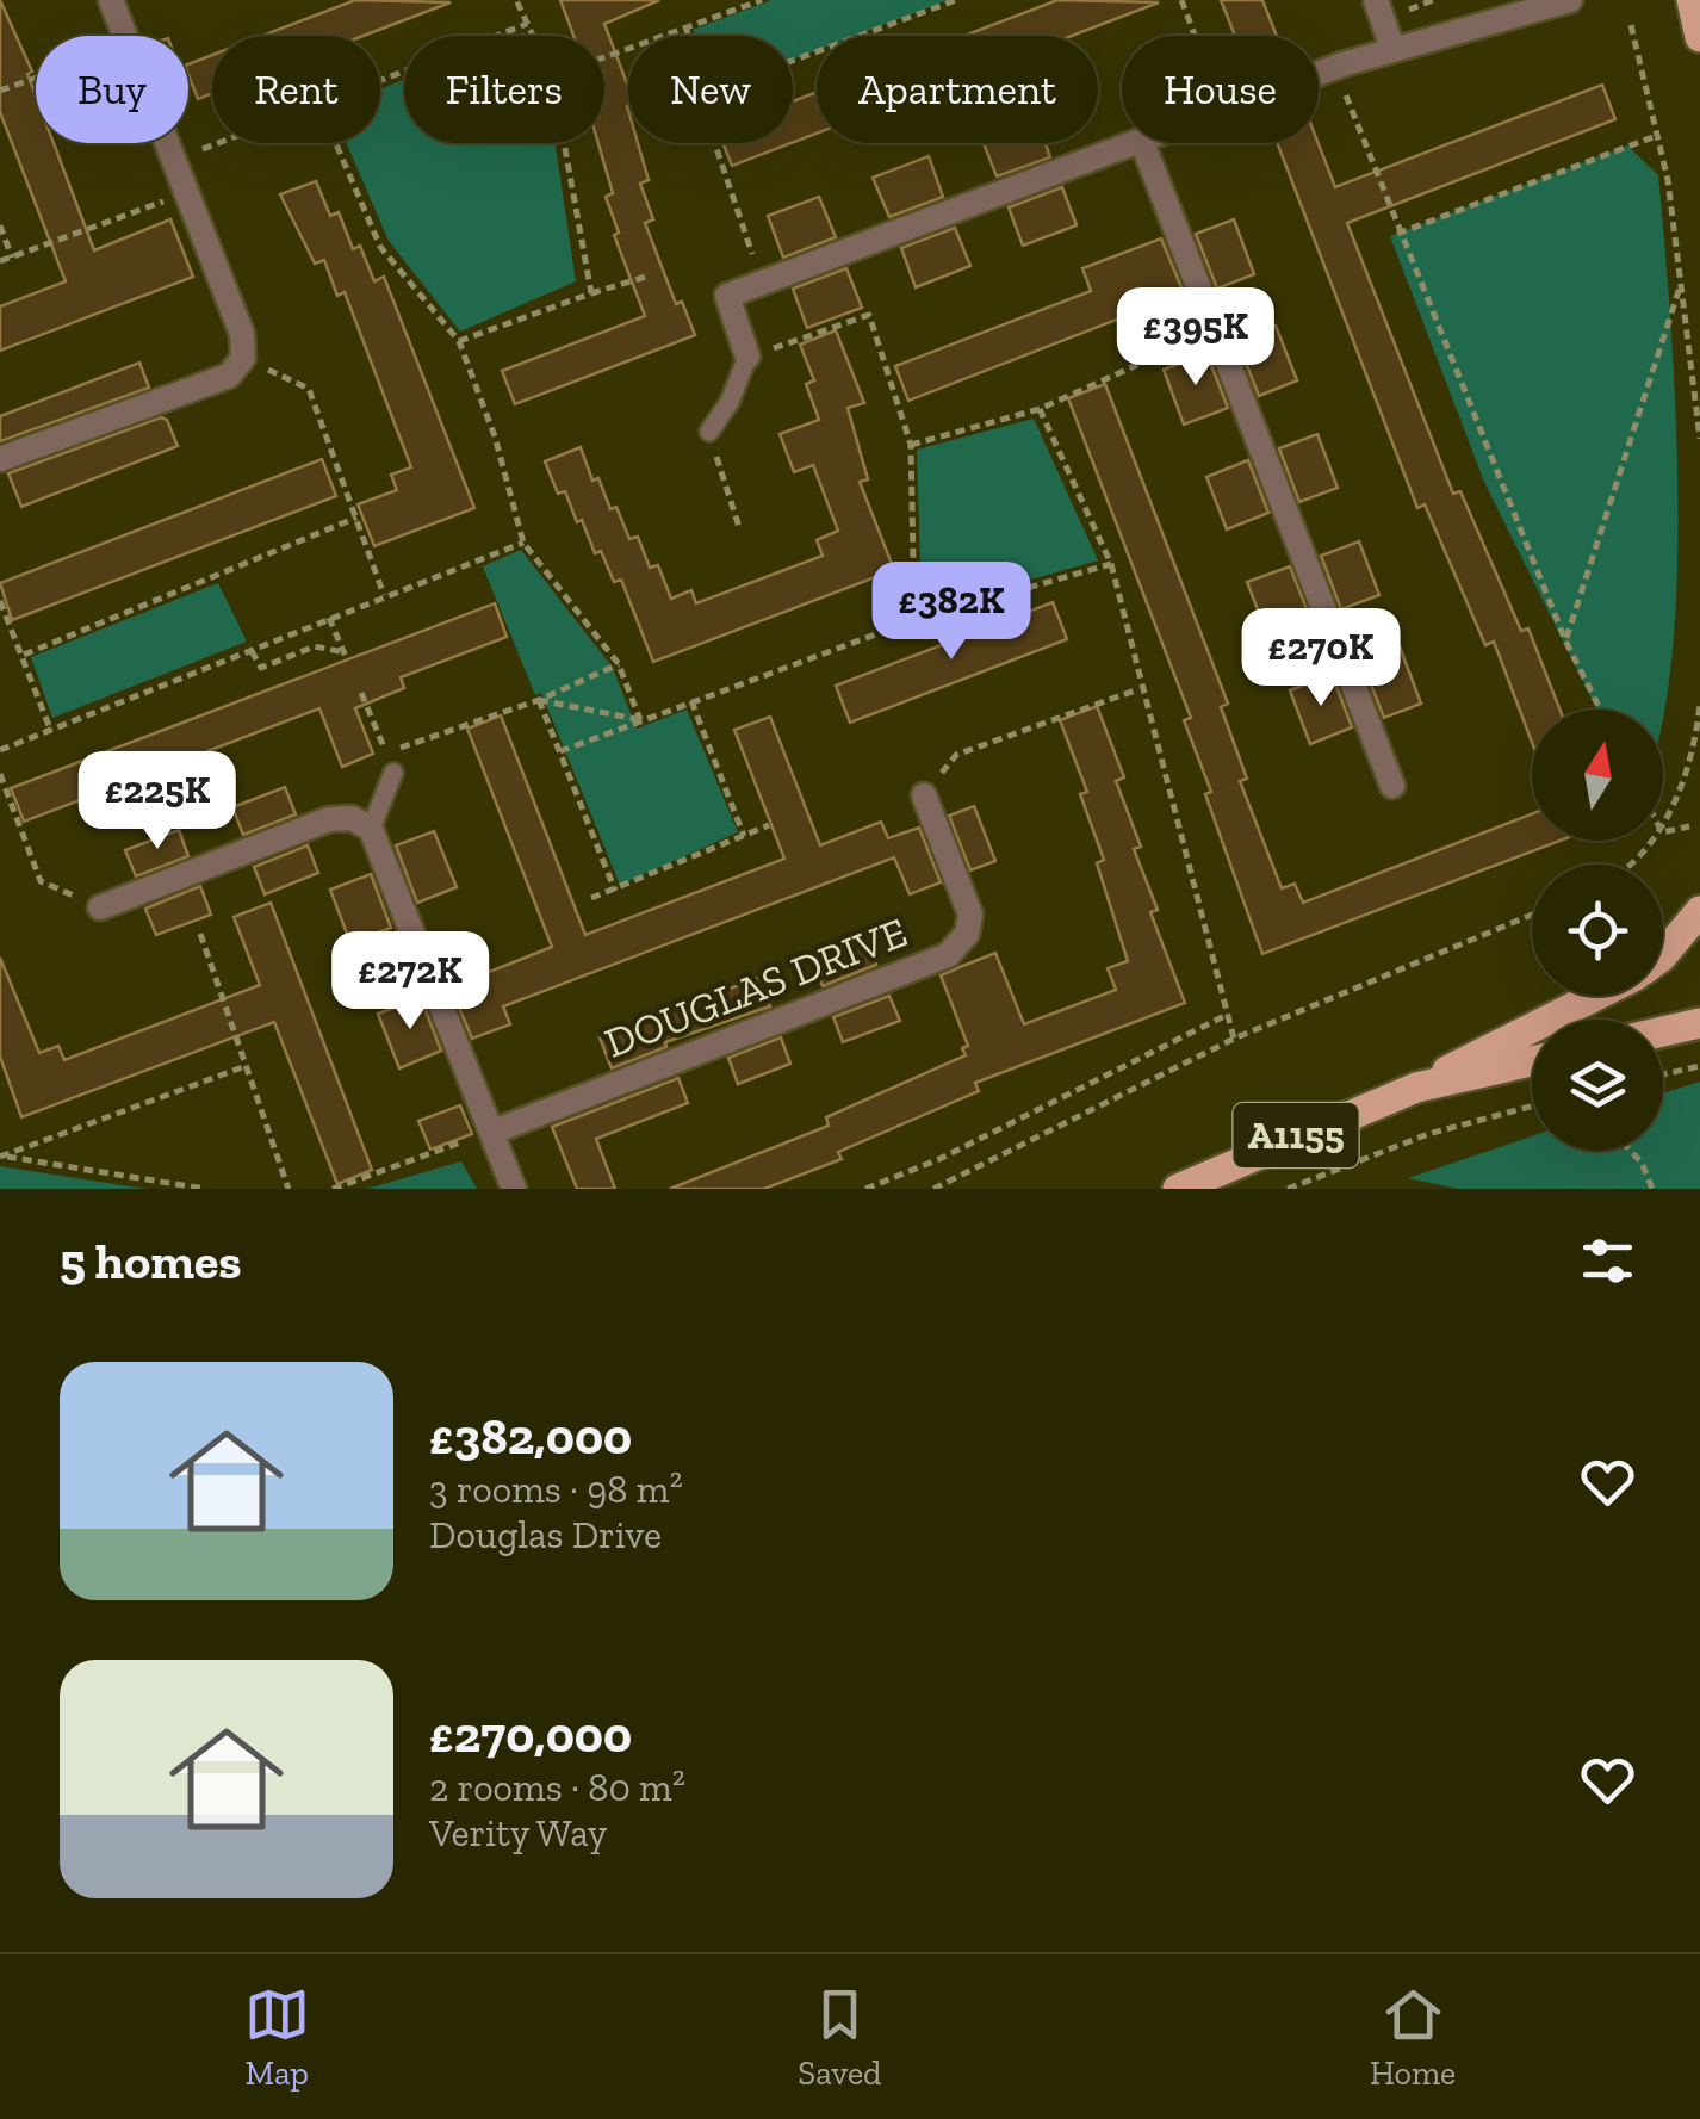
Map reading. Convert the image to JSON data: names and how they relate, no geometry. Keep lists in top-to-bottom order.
{
  "streets": {
    "main road": ["A1155"],
    "street": ["DOUGLAS DRIVE"]
  },
  "north": "top",
  "page": {
    "chip": [
      "Buy",
      "Rent",
      "Filters",
      "New",
      "Apartment",
      "House"
    ],
    "price": [
      "£395K",
      "£382K",
      "£270K",
      "£225K",
      "£272K"
    ],
    "heading": "5 homes",
    "list": [
      {
        "name": "£382,000",
        "note": "3 rooms · 98 m² · Douglas Drive"
      },
      {
        "name": "£270,000",
        "note": "2 rooms · 80 m² · Verity Way"
      }
    ],
    "tabs": ["Map", "Saved", "Home"]
  }
}
